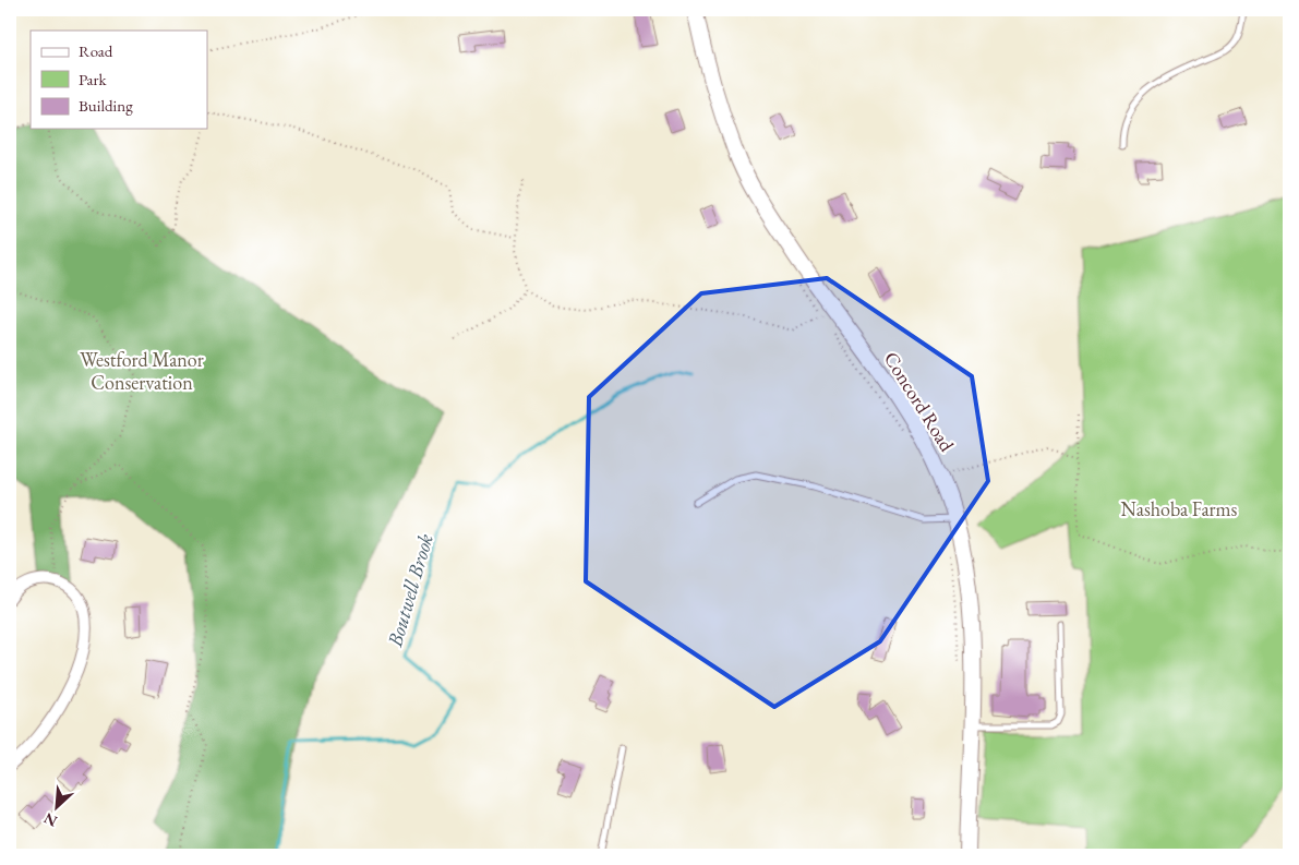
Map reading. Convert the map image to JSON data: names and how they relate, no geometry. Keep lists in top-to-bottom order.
{
  "streets": {
    "main road": ["Concord Road"]
  },
  "water": ["Boutwell Brook"],
  "parks": ["Westford Manor Conservation", "Nashoba Farms"],
  "legend": ["Road", "Park", "Building"],
  "north": "bottom left"
}
